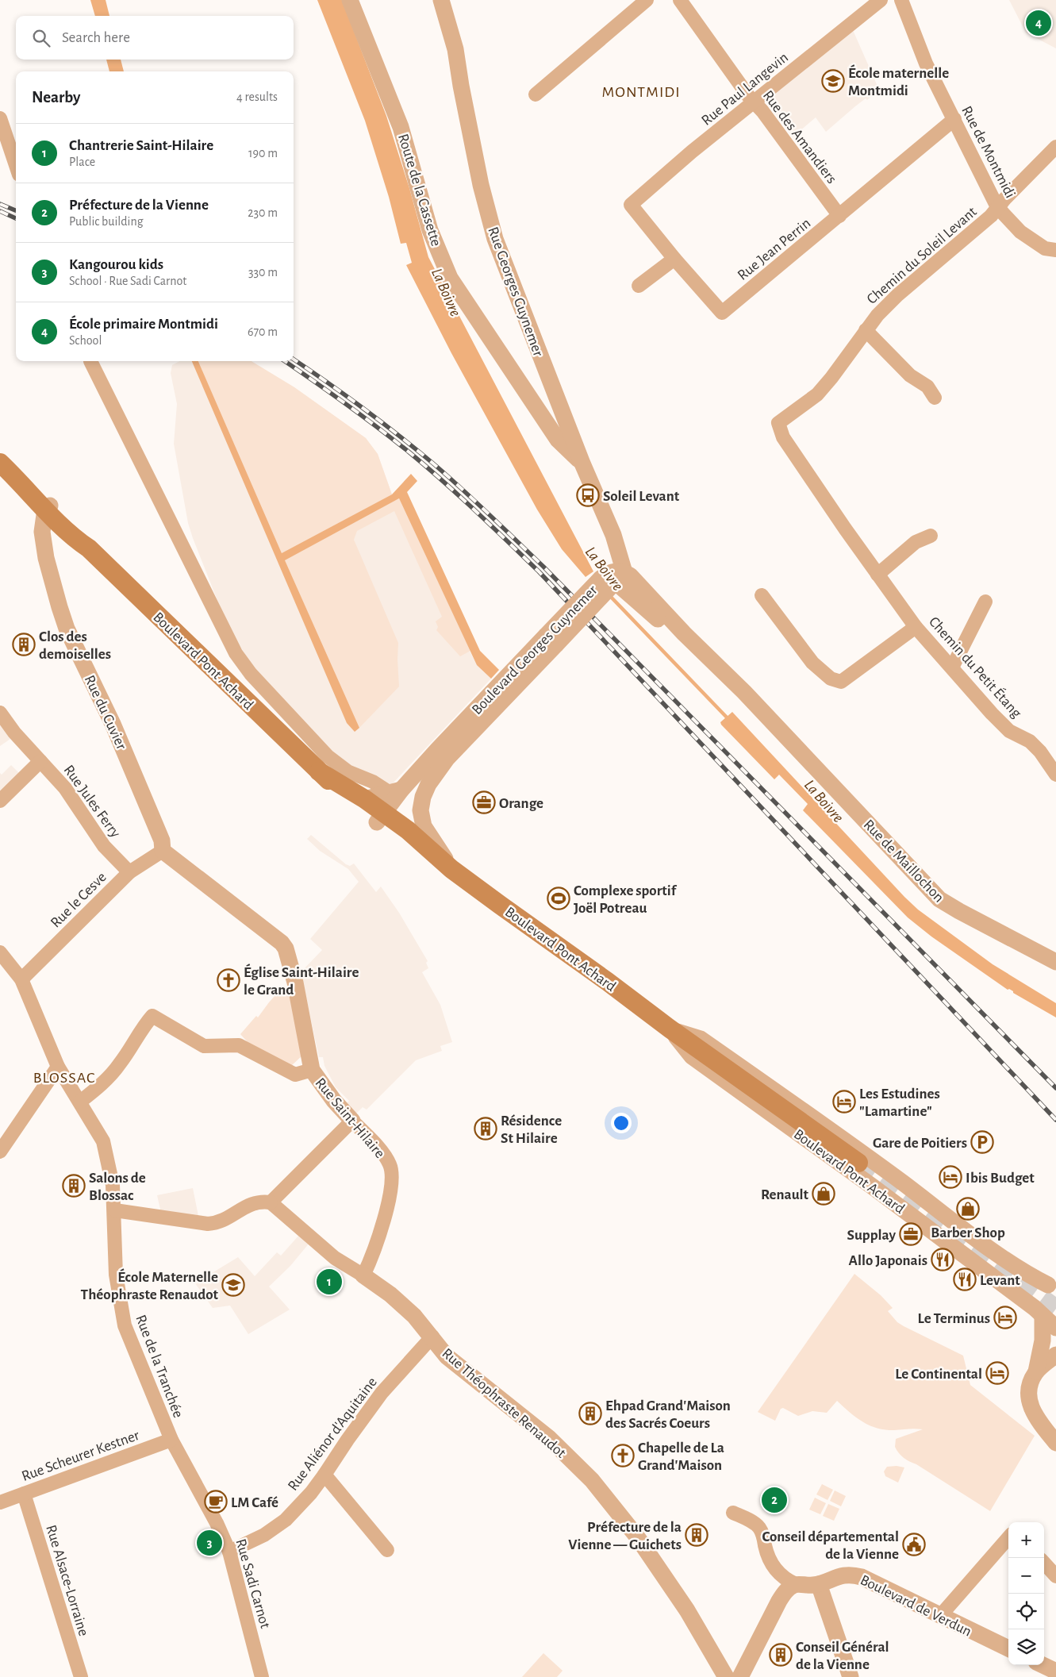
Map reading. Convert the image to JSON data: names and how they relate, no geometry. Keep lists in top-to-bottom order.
{
  "streets": {
    "main road": ["Boulevard Pont Achard"],
    "street": [
      "Rue Paul Langevin",
      "Rue des Amandiers",
      "Rue de Montmidi",
      "Route de la Cassette",
      "Rue Jean Perrin",
      "Chemin du Soleil Levant",
      "Rue Georges Guynemer",
      "Boulevard Georges Guynemer",
      "Chemin du Petit Étang",
      "Rue du Cuvier",
      "Rue Jules Ferry",
      "Rue de Maillochon",
      "Rue le Cesve",
      "Rue Saint-Hilaire",
      "Rue de la Tranchée",
      "Rue Théophraste Renaudot",
      "Rue Aliénor d'Aquitaine",
      "Rue Scheurer Kestner",
      "Rue Alsace-Lorraine",
      "Rue Sadi Carnot",
      "Boulevard de Verdun"
    ]
  },
  "crossings": [
    ["Rue Paul Langevin", "Rue des Amandiers"],
    ["Rue Paul Langevin", "Rue Jean Perrin"],
    ["Rue des Amandiers", "Rue Jean Perrin"],
    ["Rue de Montmidi", "Rue Jean Perrin"],
    ["Rue de Montmidi", "Chemin du Soleil Levant"],
    ["Route de la Cassette", "Rue Georges Guynemer"],
    ["Chemin du Soleil Levant", "Chemin du Petit Étang"],
    ["Rue Georges Guynemer", "Boulevard Georges Guynemer"],
    ["Rue Georges Guynemer", "Rue de Maillochon"],
    ["Boulevard Georges Guynemer", "Boulevard Pont Achard"],
    ["Boulevard Georges Guynemer", "Rue de Maillochon"],
    ["Boulevard Pont Achard", "Rue du Cuvier"],
    ["Rue du Cuvier", "Rue le Cesve"],
    ["Rue du Cuvier", "Rue Saint-Hilaire"],
    ["Rue Jules Ferry", "Rue le Cesve"],
    ["Rue le Cesve", "Rue Saint-Hilaire"],
    ["Rue le Cesve", "Rue de la Tranchée"],
    ["Rue Saint-Hilaire", "Rue Théophraste Renaudot"],
    ["Rue de la Tranchée", "Rue Scheurer Kestner"],
    ["Rue de la Tranchée", "Rue Sadi Carnot"],
    ["Rue Théophraste Renaudot", "Rue Aliénor d'Aquitaine"],
    ["Rue Aliénor d'Aquitaine", "Rue Sadi Carnot"],
    ["Rue Scheurer Kestner", "Rue Alsace-Lorraine"],
    ["Rue Scheurer Kestner", "Rue Sadi Carnot"]
  ],
  "districts": ["MONTMIDI", "BLOSSAC"],
  "water": ["La Boivre"],
  "places": {
    "school or university": ["École maternelle Montmidi", "École Maternelle Théophraste Renaudot"],
    "bus stop": ["Soleil Levant"],
    "building": [
      "Clos des demoiselles",
      "Résidence St Hilaire",
      "Salons de Blossac",
      "Ehpad Grand'Maison des Sacrés Coeurs",
      "Préfecture de la Vienne — Guichets",
      "Conseil Général de la Vienne"
    ],
    "office": ["Orange", "Supplay"],
    "sports": ["Complexe sportif Joël Potreau"],
    "church": ["Église Saint-Hilaire le Grand", "Chapelle de La Grand'Maison"],
    "hotel": [
      "Les Estudines \"Lamartine\"",
      "Ibis Budget",
      "Le Terminus",
      "Le Continental"
    ],
    "parking": ["Gare de Poitiers"],
    "shop": ["Renault", "Barber Shop"],
    "restaurant": ["Allo Japonais", "Levant"],
    "cafe": ["LM Café"],
    "public building": ["Conseil départemental de la Vienne"]
  },
  "page": {
    "pins": [
      "4",
      "1",
      "2",
      "3"
    ],
    "search": "Search here",
    "heading": ["Nearby", "4 results"],
    "list": [
      {
        "mark": "1",
        "name": "Chantrerie Saint-Hilaire",
        "note": "Place",
        "value": "190 m"
      },
      {
        "mark": "2",
        "name": "Préfecture de la Vienne",
        "note": "Public building",
        "value": "230 m"
      },
      {
        "mark": "3",
        "name": "Kangourou kids",
        "note": "School · Rue Sadi Carnot",
        "value": "330 m"
      },
      {
        "mark": "4",
        "name": "École primaire Montmidi",
        "note": "School",
        "value": "670 m"
      }
    ],
    "map_buttons": ["+", "−"]
  }
}
